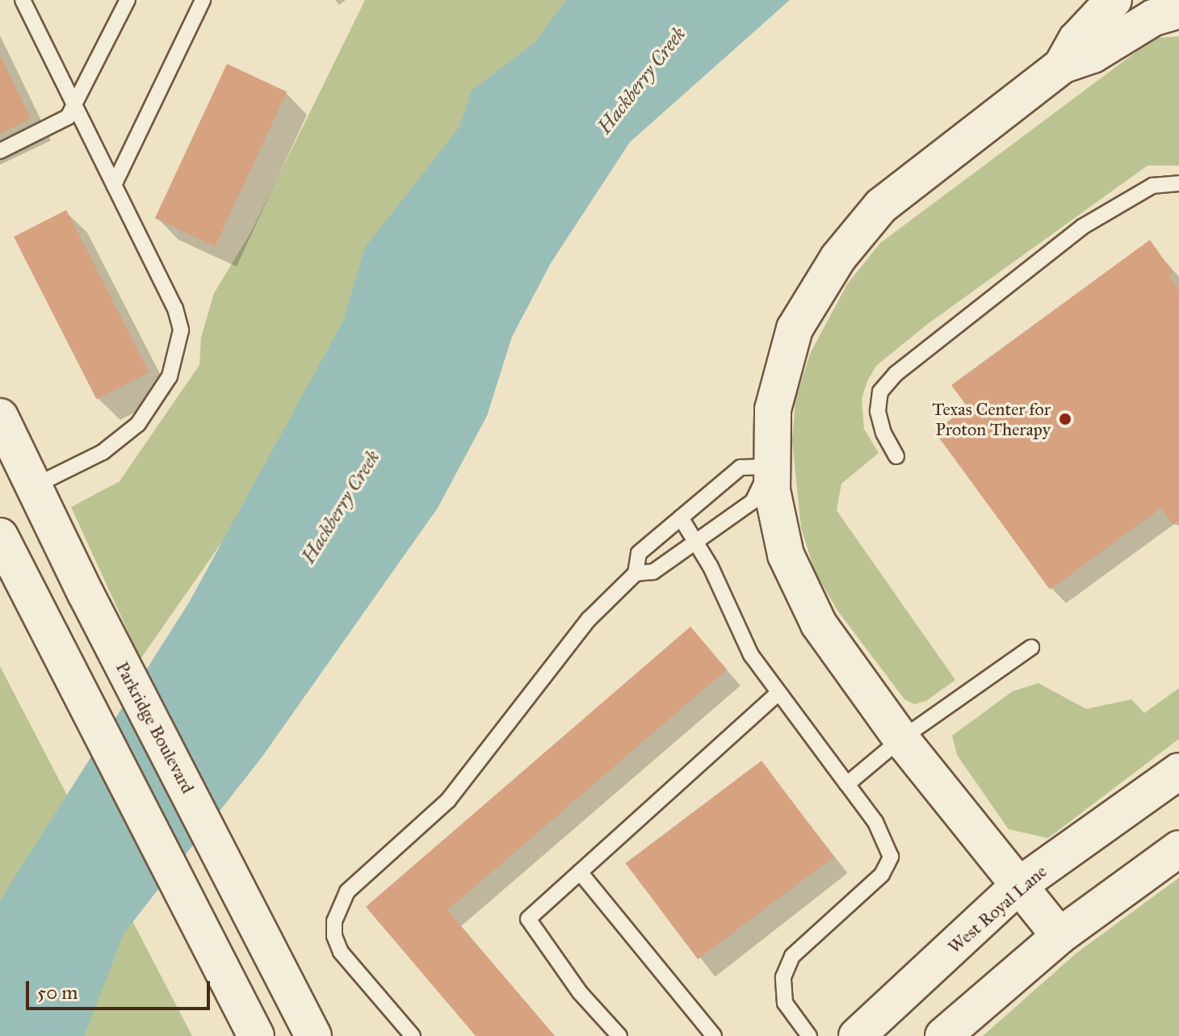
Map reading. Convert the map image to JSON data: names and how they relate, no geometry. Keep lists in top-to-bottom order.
{
  "streets": {
    "main road": ["Parkridge Boulevard", "West Royal Lane"]
  },
  "water": ["Hackberry Creek"],
  "places": ["Texas Center for Proton Therapy"],
  "scale_bar": "50 m"
}
